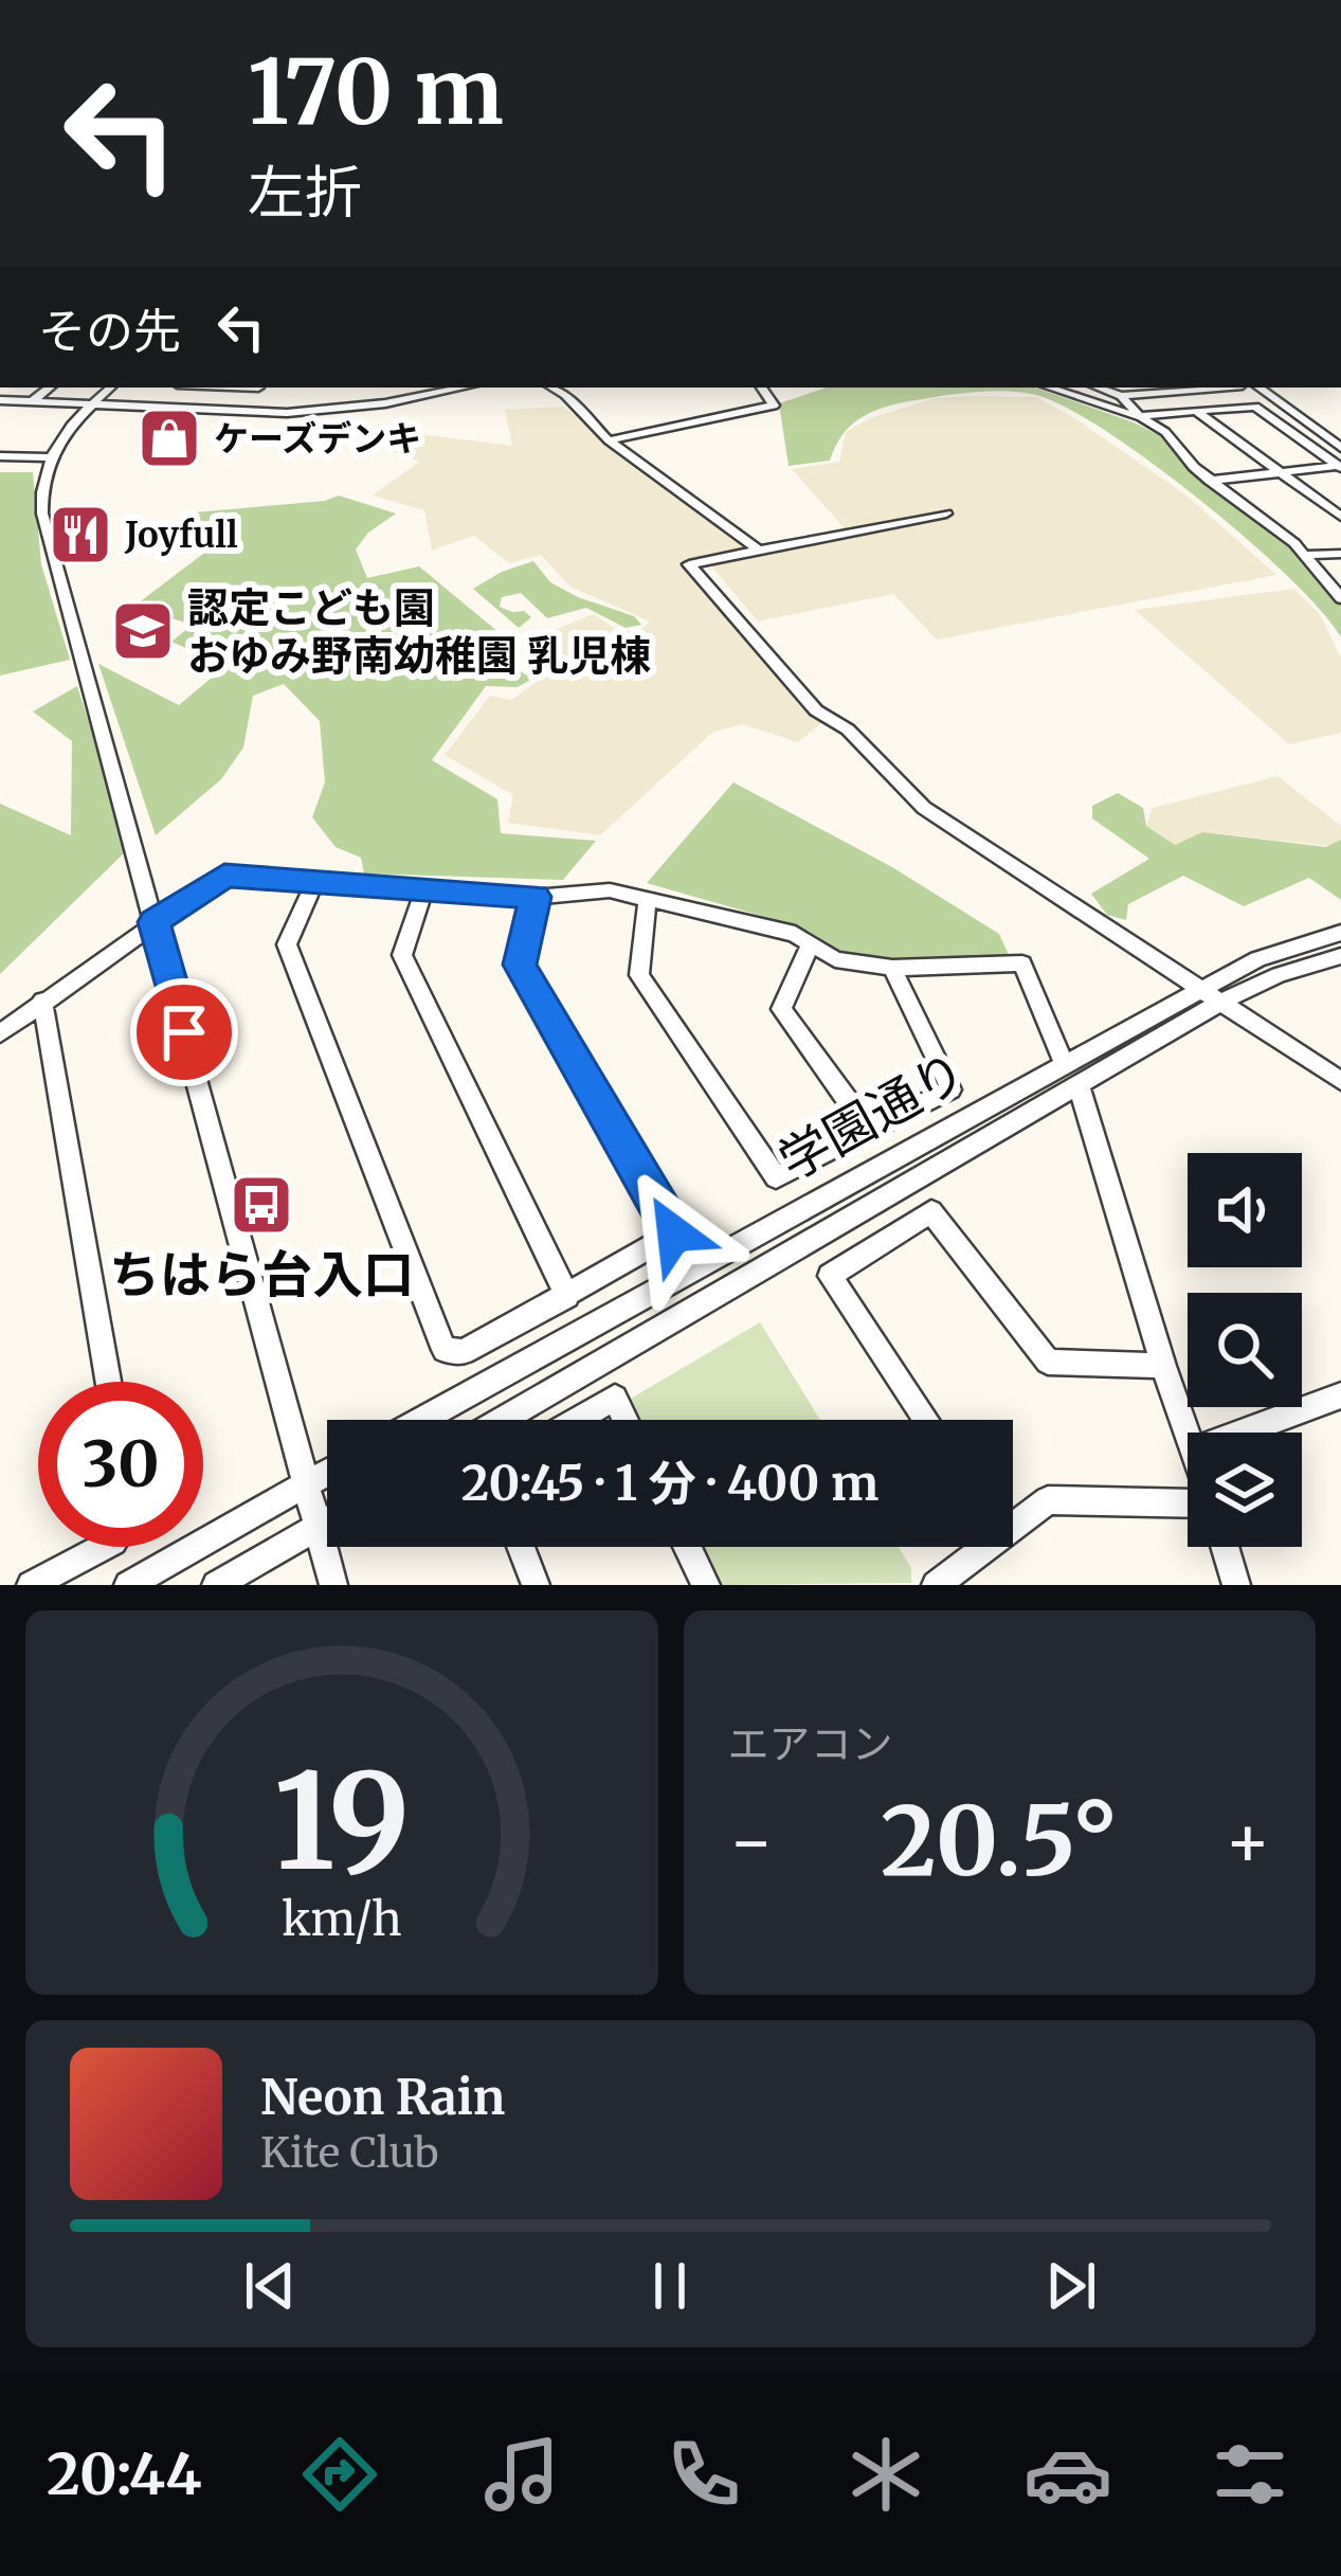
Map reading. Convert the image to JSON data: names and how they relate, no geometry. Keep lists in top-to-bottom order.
{
  "streets": {
    "street": ["学園通り"]
  },
  "places": {
    "shop": ["ケーズデンキ"],
    "restaurant": ["Joyfull"],
    "school or university": ["認定こども園 おゆみ野南幼稚園 乳児棟"],
    "bus stop": ["ちはら台入口"]
  },
  "page": {
    "turn": ["170 m", "左折"],
    "then": "その先",
    "limit": "30",
    "trip": "20:45 · 1 分 · 400 m",
    "tile": "エアコン",
    "heat": ["−", "20.5°", "+"],
    "song": ["Neon Rain", "Kite Club"],
    "tabs": "20:44",
    "gauge": ["19", "km/h"]
  }
}
